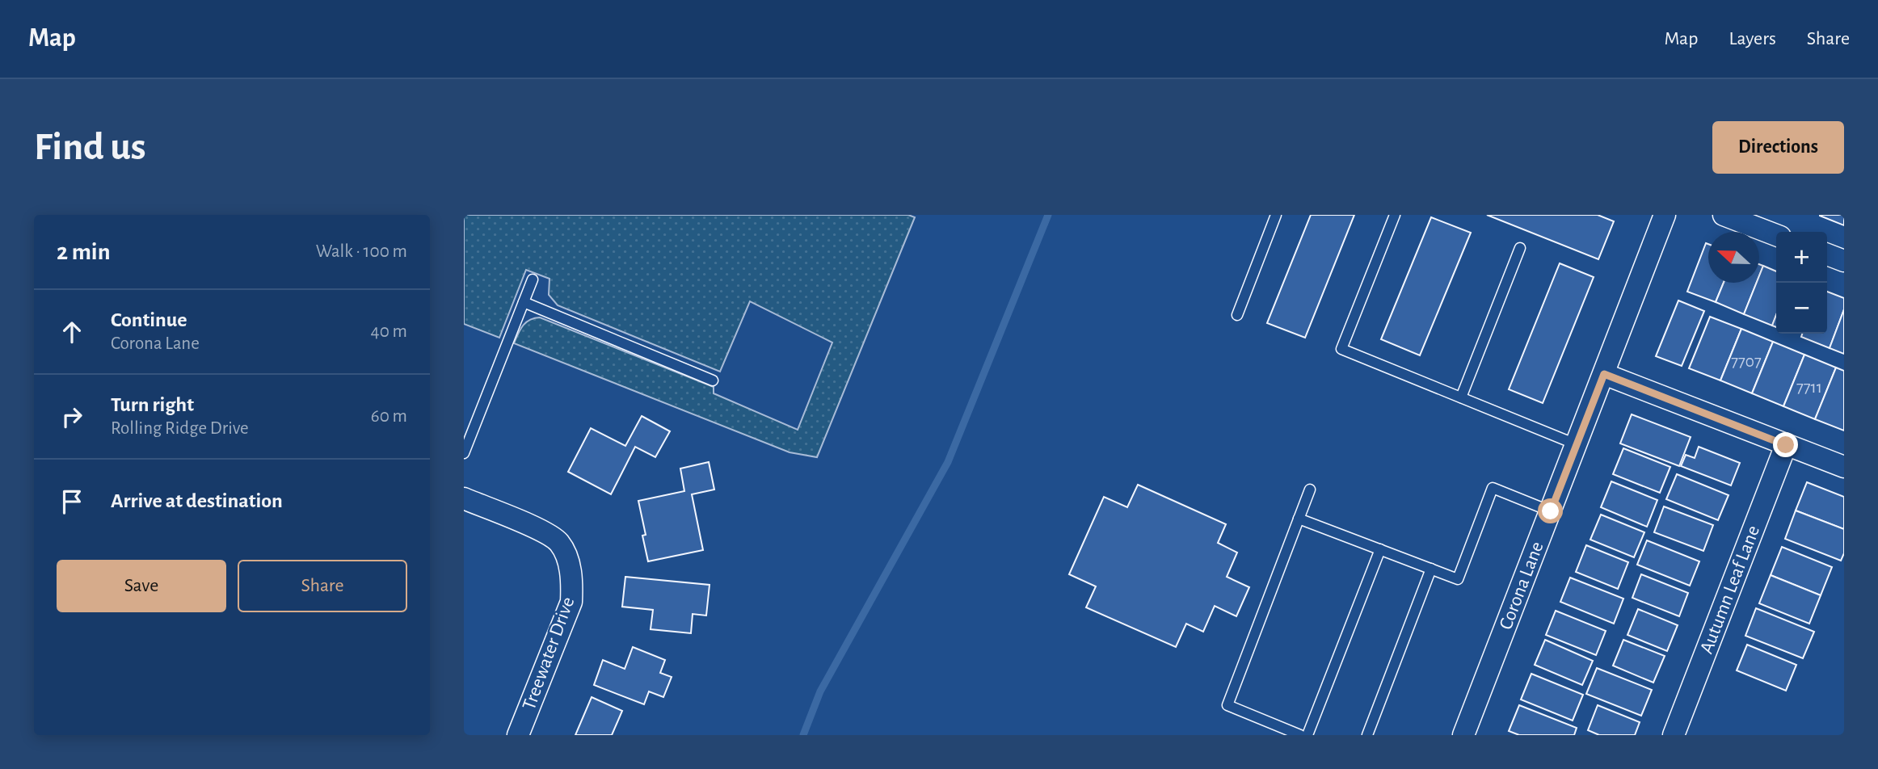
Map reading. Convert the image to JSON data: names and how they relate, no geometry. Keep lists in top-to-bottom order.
{
  "streets": {
    "street": ["Corona Lane", "Autumn Leaf Lane", "Treewater Drive"]
  },
  "house_numbers": ["7707", "7711"],
  "north": "left",
  "page": {
    "header": "Map",
    "nav": ["Map", "Layers", "Share"],
    "buttons": [
      "Directions",
      ["Save", "Share"]
    ],
    "title": "Find us",
    "heading": ["2 min", "Walk · 100 m"],
    "map_buttons": ["+", "−"],
    "list": [
      ["Continue", "Corona Lane", "40 m"],
      ["Turn right", "Rolling Ridge Drive", "60 m"],
      "Arrive at destination"
    ]
  }
}
